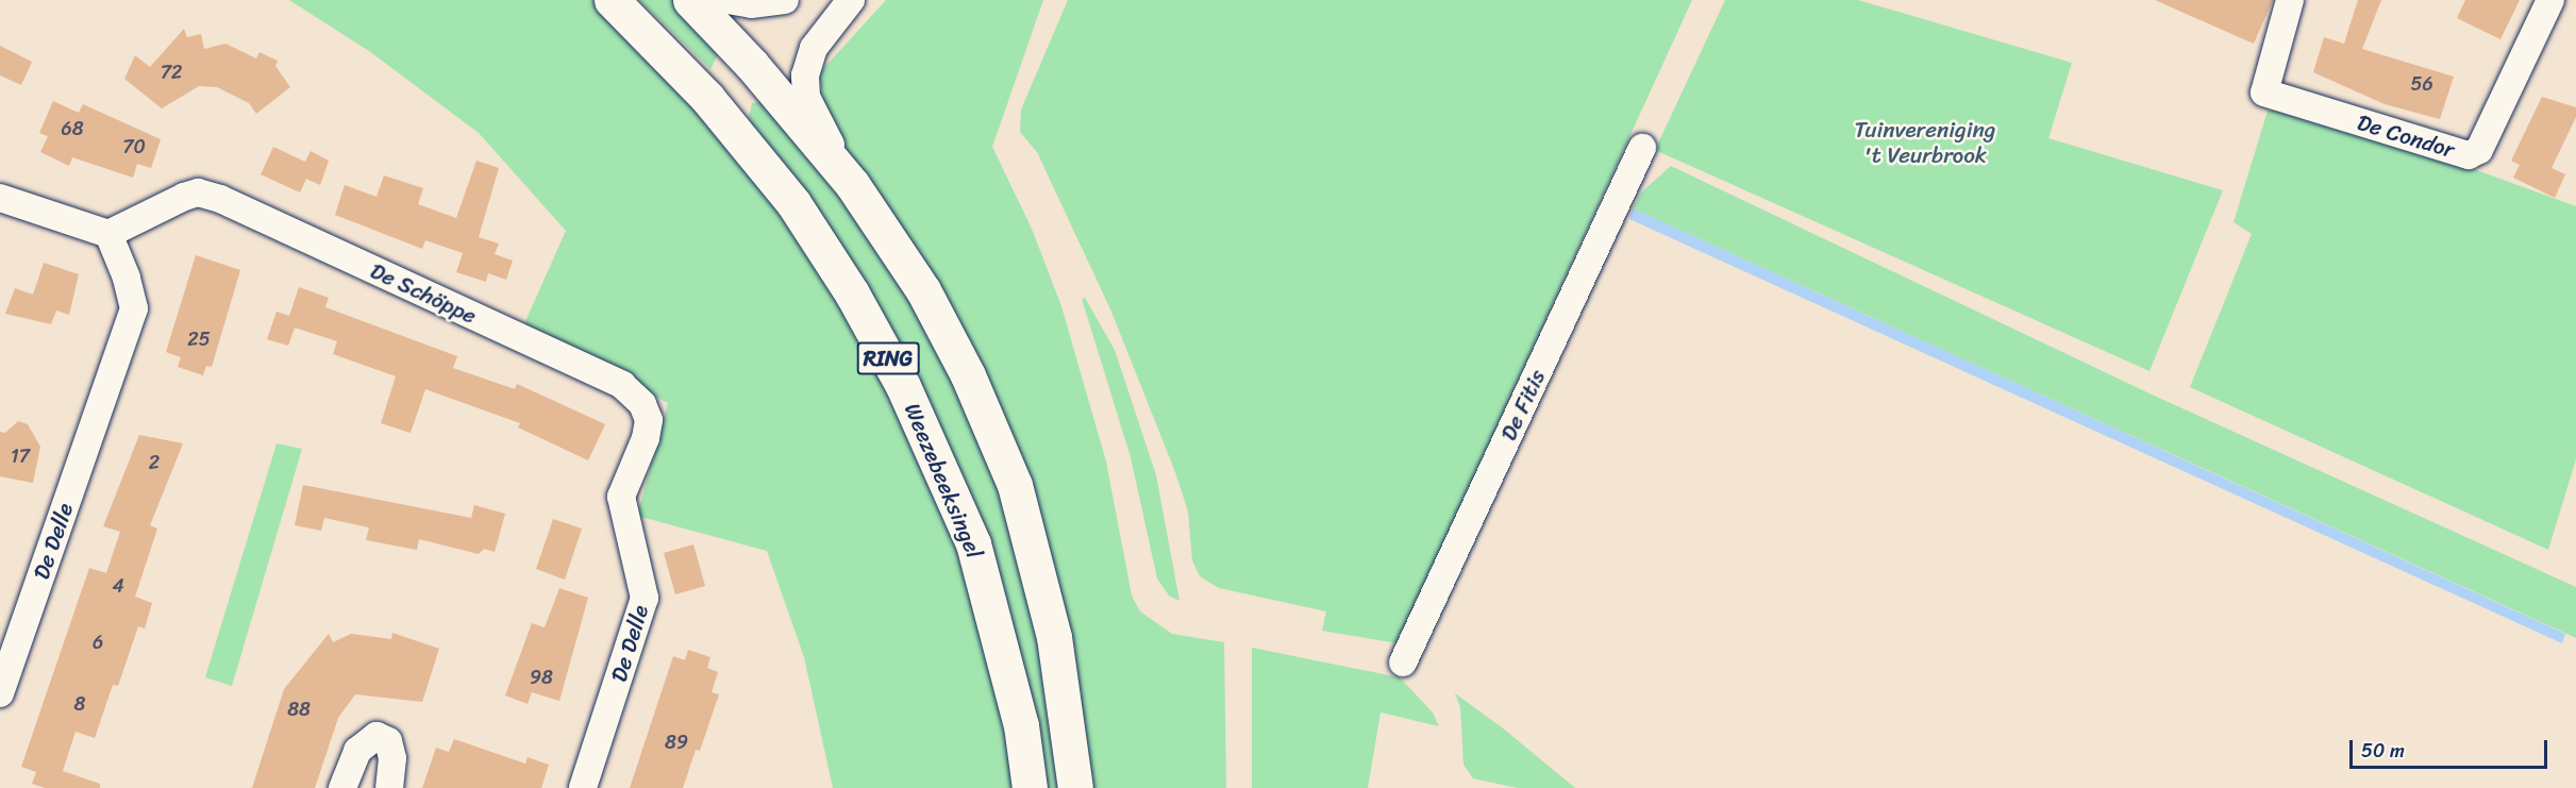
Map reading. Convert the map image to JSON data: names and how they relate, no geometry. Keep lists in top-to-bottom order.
{
  "streets": {
    "main road": ["RING", "Weezebeeksingel"],
    "street": [
      "De Condor",
      "De Schöppe",
      "De Fitis",
      "De Delle"
    ]
  },
  "crossings": [
    ["De Schöppe", "De Delle"]
  ],
  "parks": ["Tuinvereniging 't Veurbrook"],
  "house_numbers": [
    "72",
    "56",
    "68",
    "70",
    "25",
    "17",
    "2",
    "4",
    "6",
    "98",
    "8",
    "88",
    "89"
  ],
  "scale_bar": "50 m"
}
